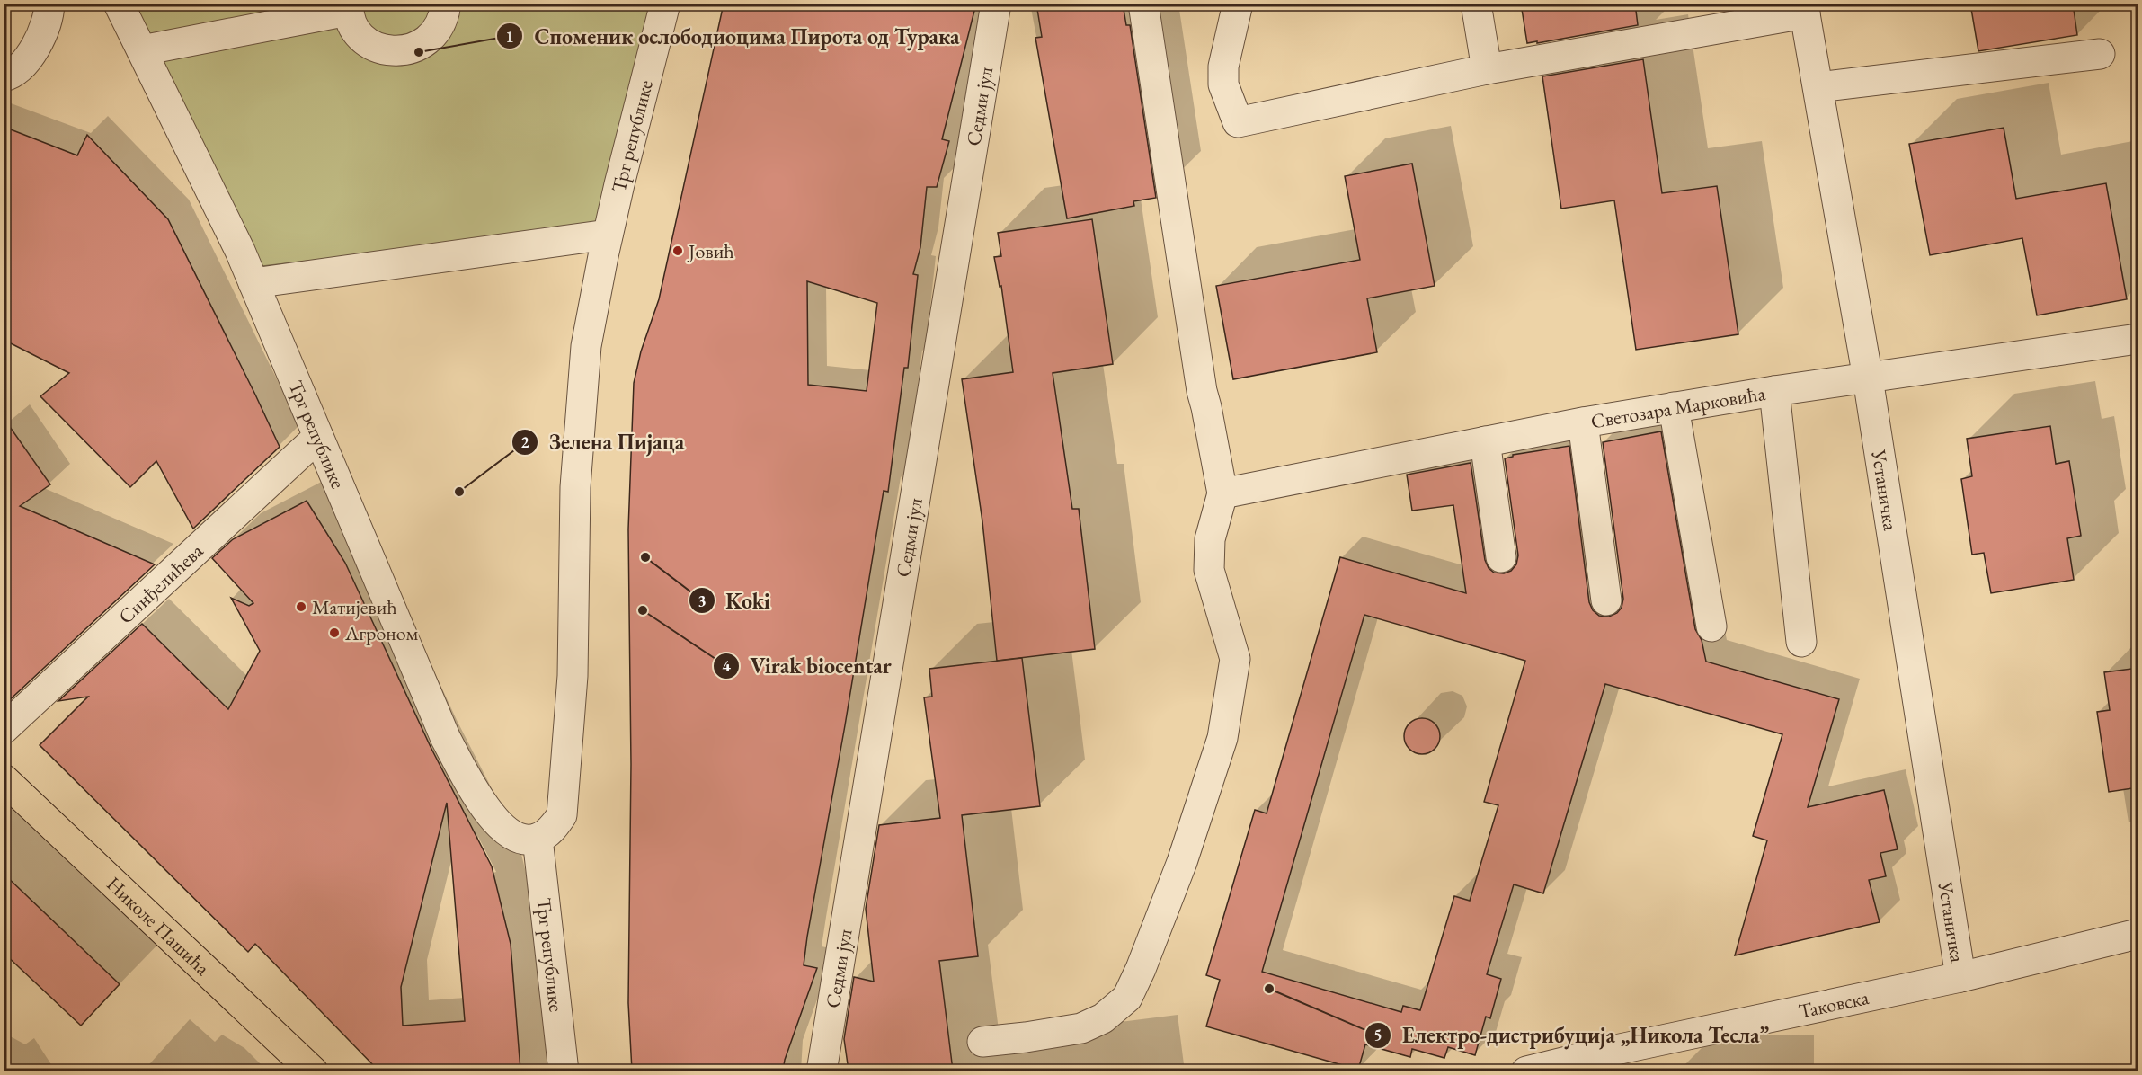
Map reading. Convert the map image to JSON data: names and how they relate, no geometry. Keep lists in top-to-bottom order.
{
  "streets": {
    "main road": ["Николе Пашића"],
    "street": [
      "Седми јул",
      "Трг републике",
      "Светозара Марковића",
      "Устаничка",
      "Синђелићева",
      "Таковска"
    ]
  },
  "crossings": [
    ["Трг републике", "Синђелићева"],
    ["Светозара Марковића", "Устаничка"],
    ["Устаничка", "Таковска"]
  ],
  "places": [
    "Споменик ослободиоцима Пирота од Турака",
    "Јовић",
    "Зелена Пијаца",
    "Koki",
    "Матијевић",
    "Virak biocentar",
    "Агроном",
    "Електро-дистрибуција „Никола Тесла”"
  ]
}
